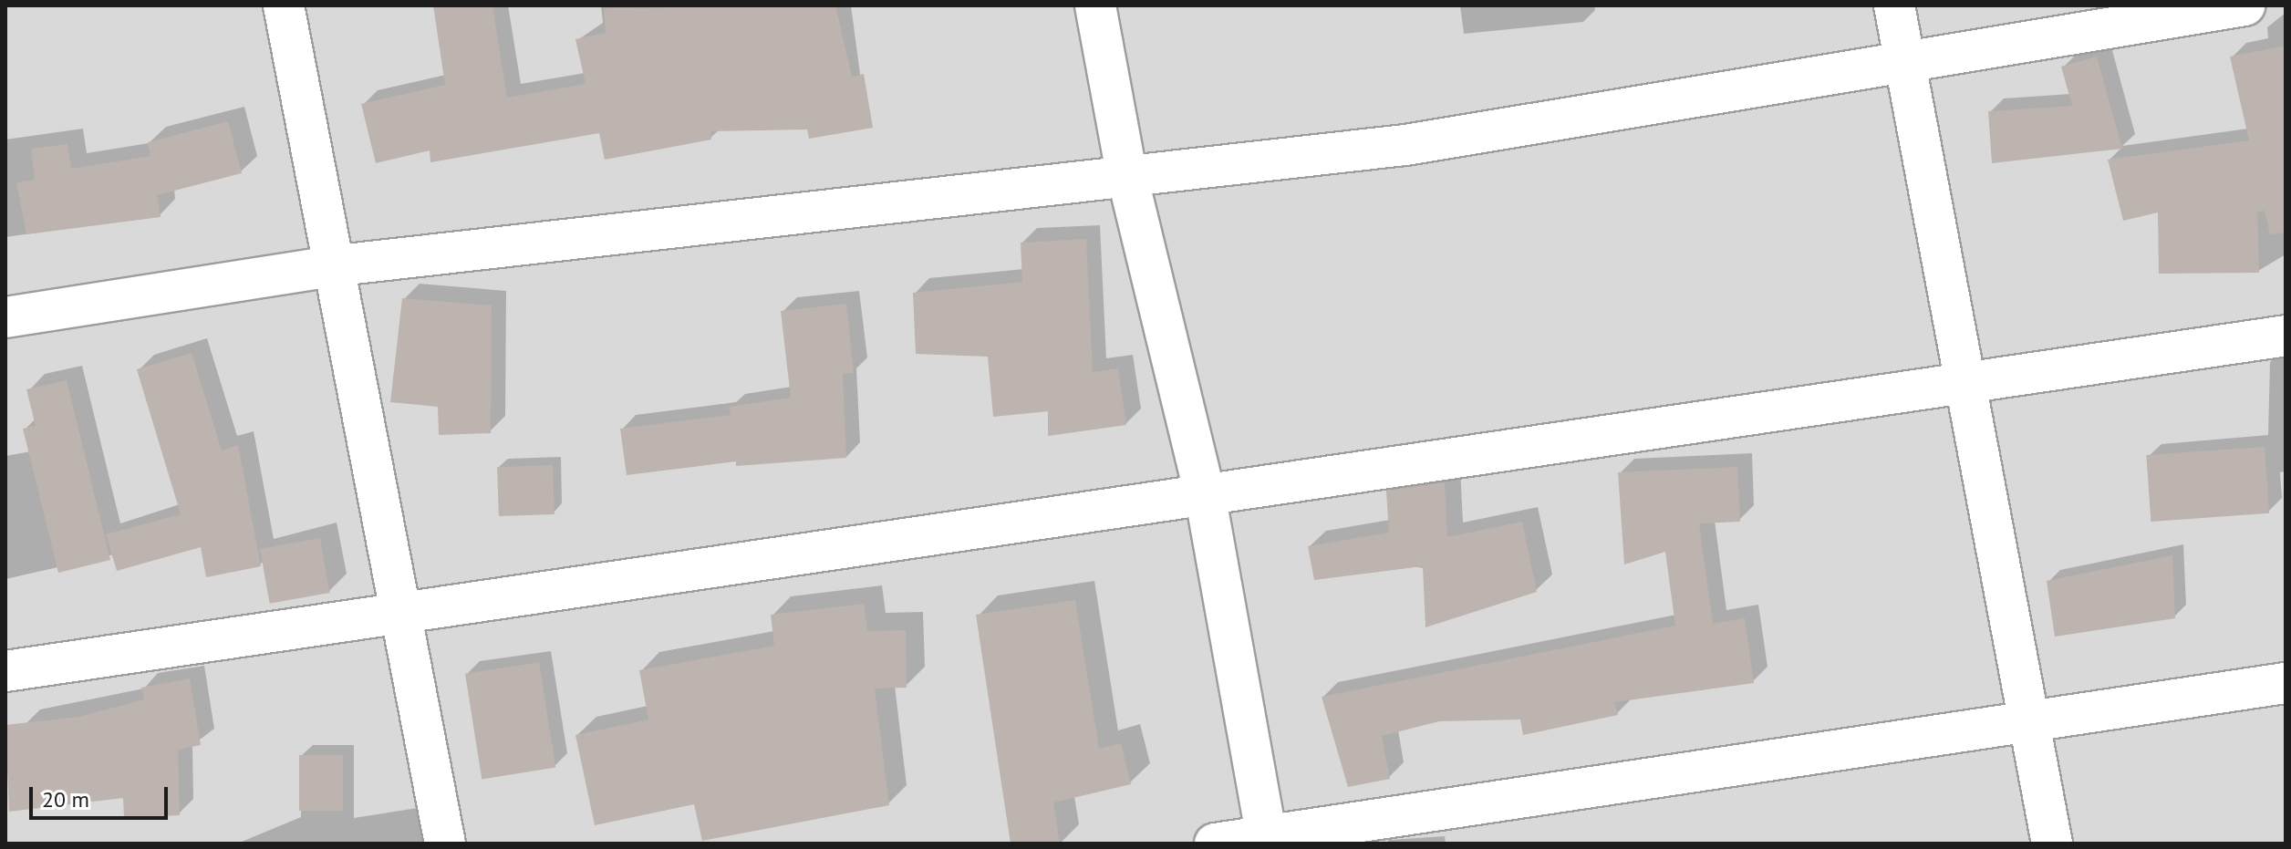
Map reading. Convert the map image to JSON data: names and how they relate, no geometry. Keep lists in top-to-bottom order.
{
  "scale_bar": "20 m"
}
